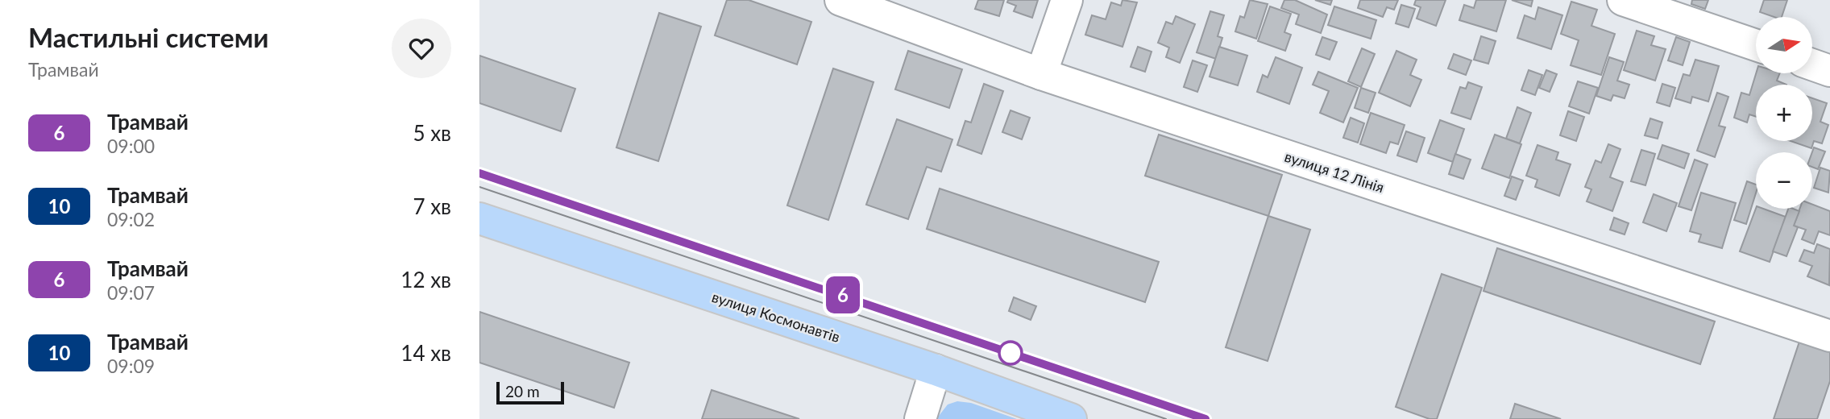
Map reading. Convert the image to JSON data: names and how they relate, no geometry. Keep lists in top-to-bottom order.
{
  "streets": {
    "main road": ["вулиця Космонавтів"],
    "street": ["вулиця 12 Лінія"]
  },
  "lines": ["tram line 6"],
  "scale_bar": "20 m",
  "north": "right",
  "page": {
    "heading": ["Мастильні системи", "Трамвай"],
    "on_map": "6",
    "map_buttons": ["+", "−"],
    "list": [
      {
        "mark": "6",
        "name": "Трамвай",
        "note": "09:00",
        "value": "5 хв"
      },
      {
        "mark": "10",
        "name": "Трамвай",
        "note": "09:02",
        "value": "7 хв"
      },
      {
        "mark": "6",
        "name": "Трамвай",
        "note": "09:07",
        "value": "12 хв"
      },
      {
        "mark": "10",
        "name": "Трамвай",
        "note": "09:09",
        "value": "14 хв"
      }
    ],
    "scale": "20 m"
  }
}
